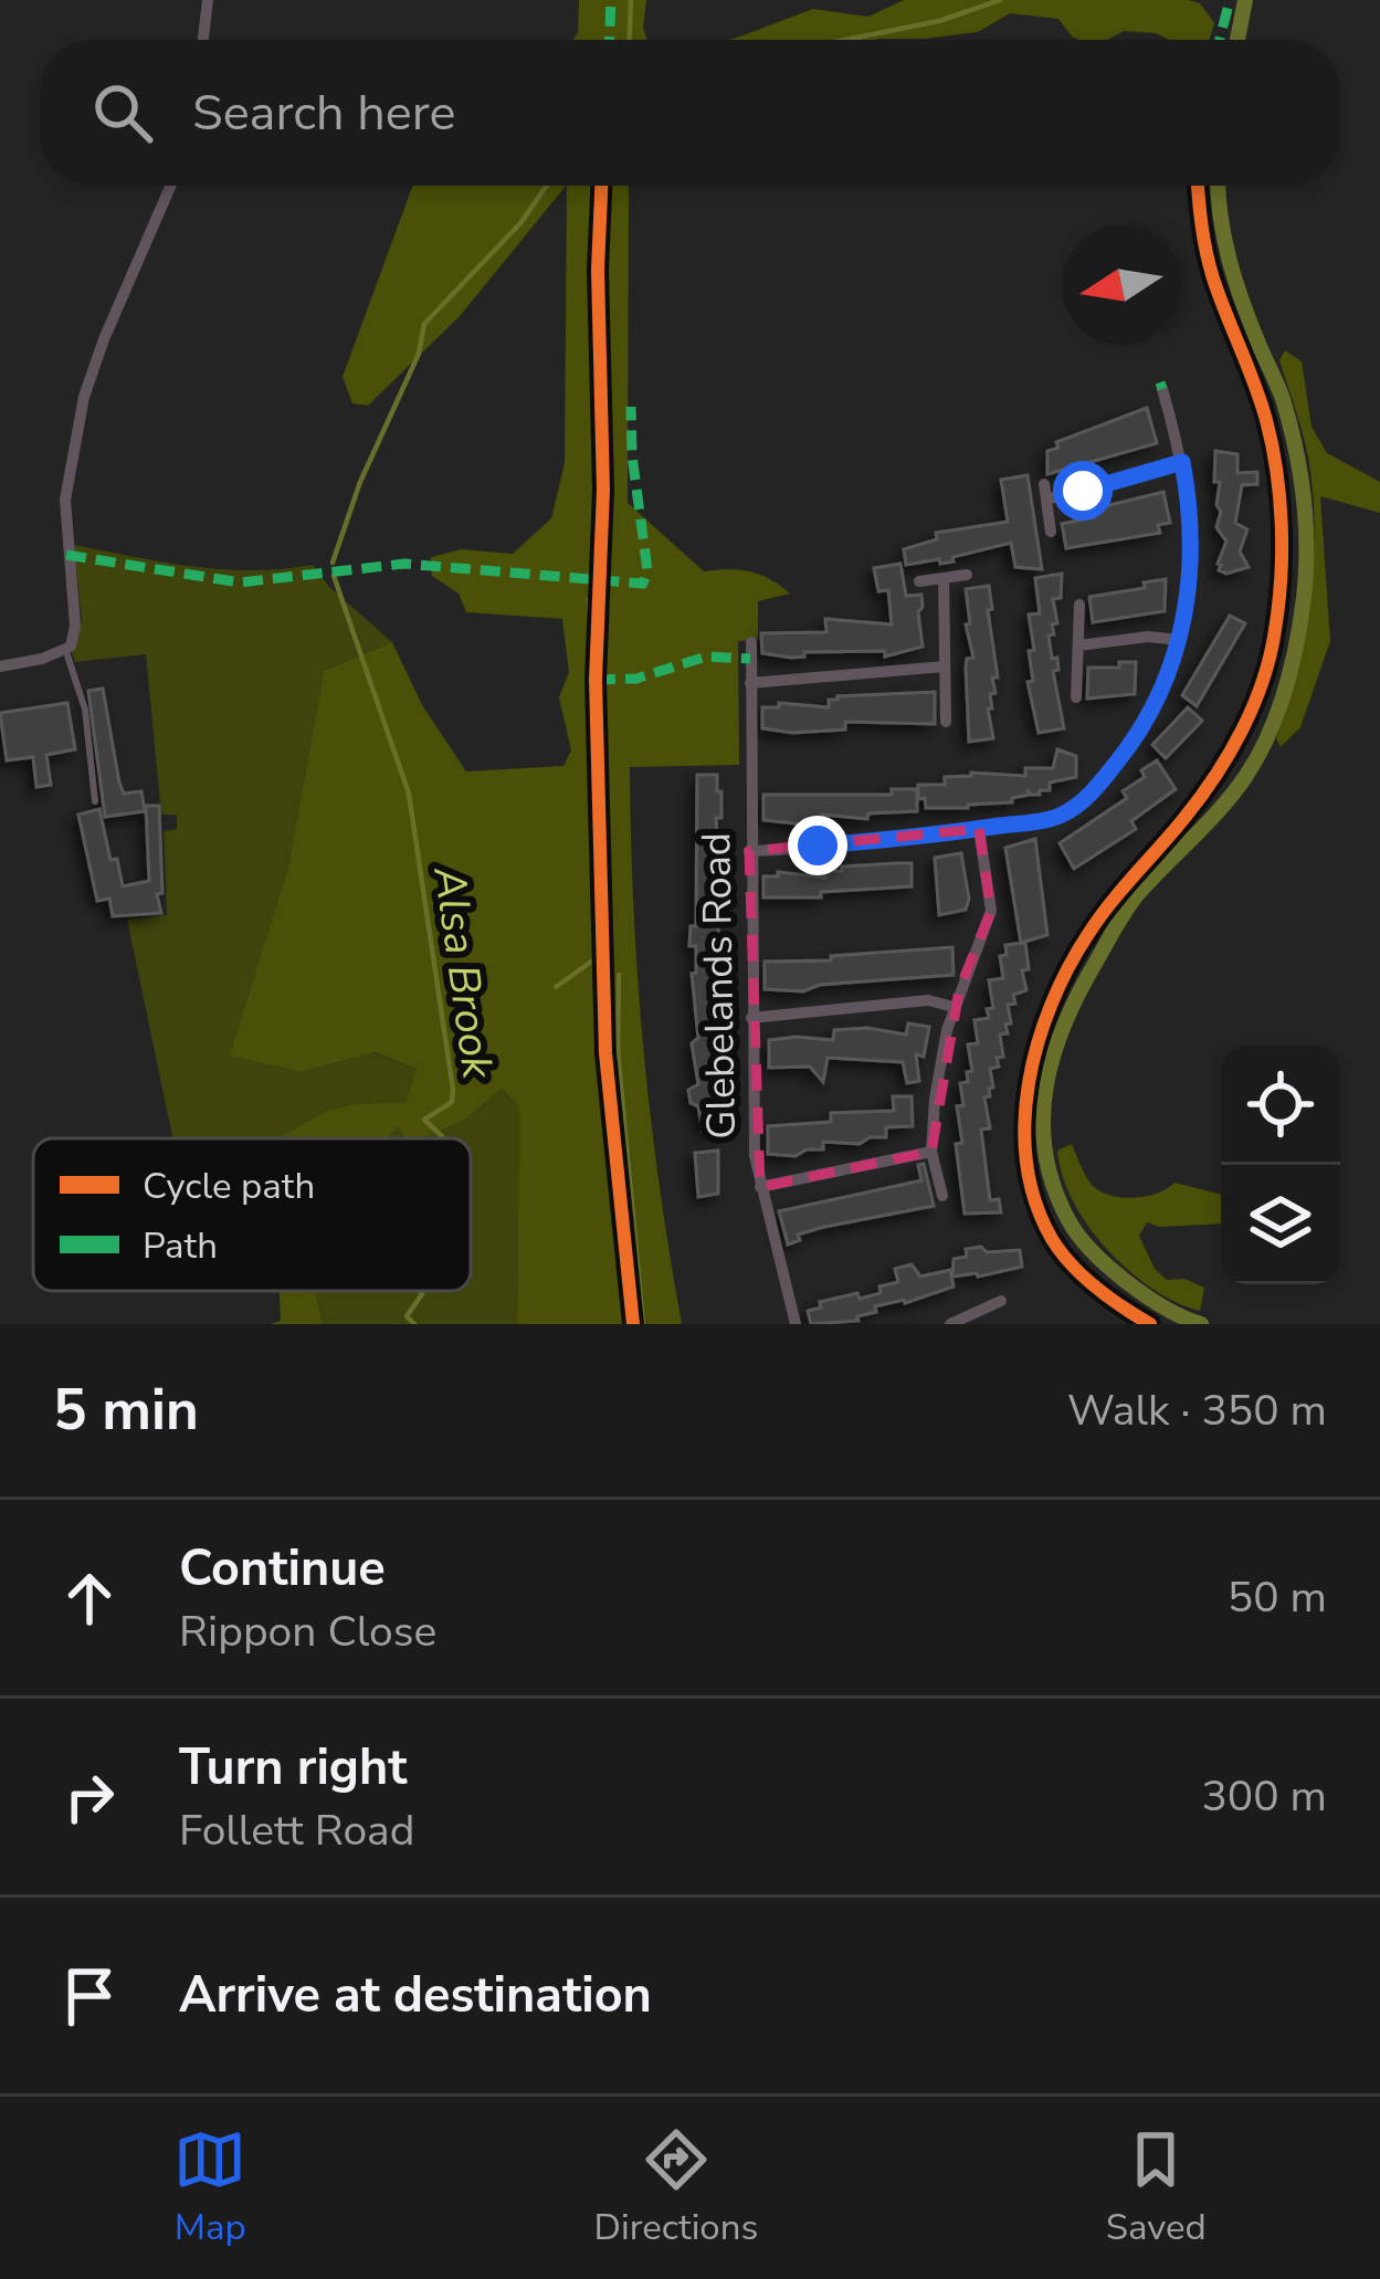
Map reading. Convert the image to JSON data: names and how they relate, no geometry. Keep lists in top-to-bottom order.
{
  "streets": {
    "street": ["Glebelands Road"]
  },
  "water": ["Alsa Brook"],
  "legend": ["Cycle path", "Path"],
  "north": "left",
  "page": {
    "search": "Search here",
    "heading": ["5 min", "Walk · 350 m"],
    "list": [
      ["Continue", "Rippon Close", "50 m"],
      ["Turn right", "Follett Road", "300 m"],
      "Arrive at destination"
    ],
    "nav": ["Map", "Directions", "Saved"]
  }
}
